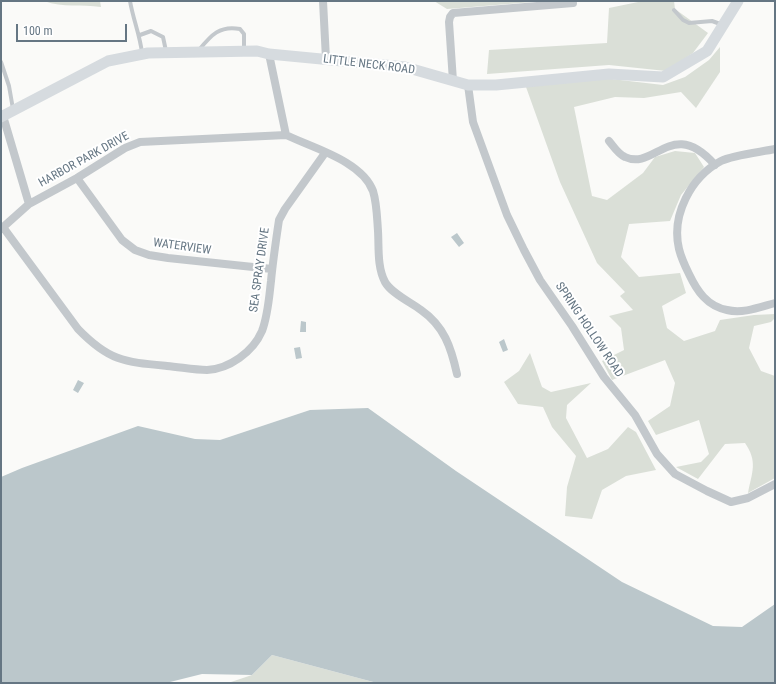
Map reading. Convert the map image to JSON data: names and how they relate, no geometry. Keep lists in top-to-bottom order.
{
  "streets": {
    "street": [
      "LITTLE NECK ROAD",
      "HARBOR PARK DRIVE",
      "WATERVIEW",
      "SEA SPRAY DRIVE",
      "SPRING HOLLOW ROAD"
    ]
  },
  "crossings": [
    ["LITTLE NECK ROAD", "SPRING HOLLOW ROAD"],
    ["HARBOR PARK DRIVE", "WATERVIEW"],
    ["HARBOR PARK DRIVE", "SEA SPRAY DRIVE"],
    ["WATERVIEW", "SEA SPRAY DRIVE"]
  ],
  "scale_bar": "100 m"
}
